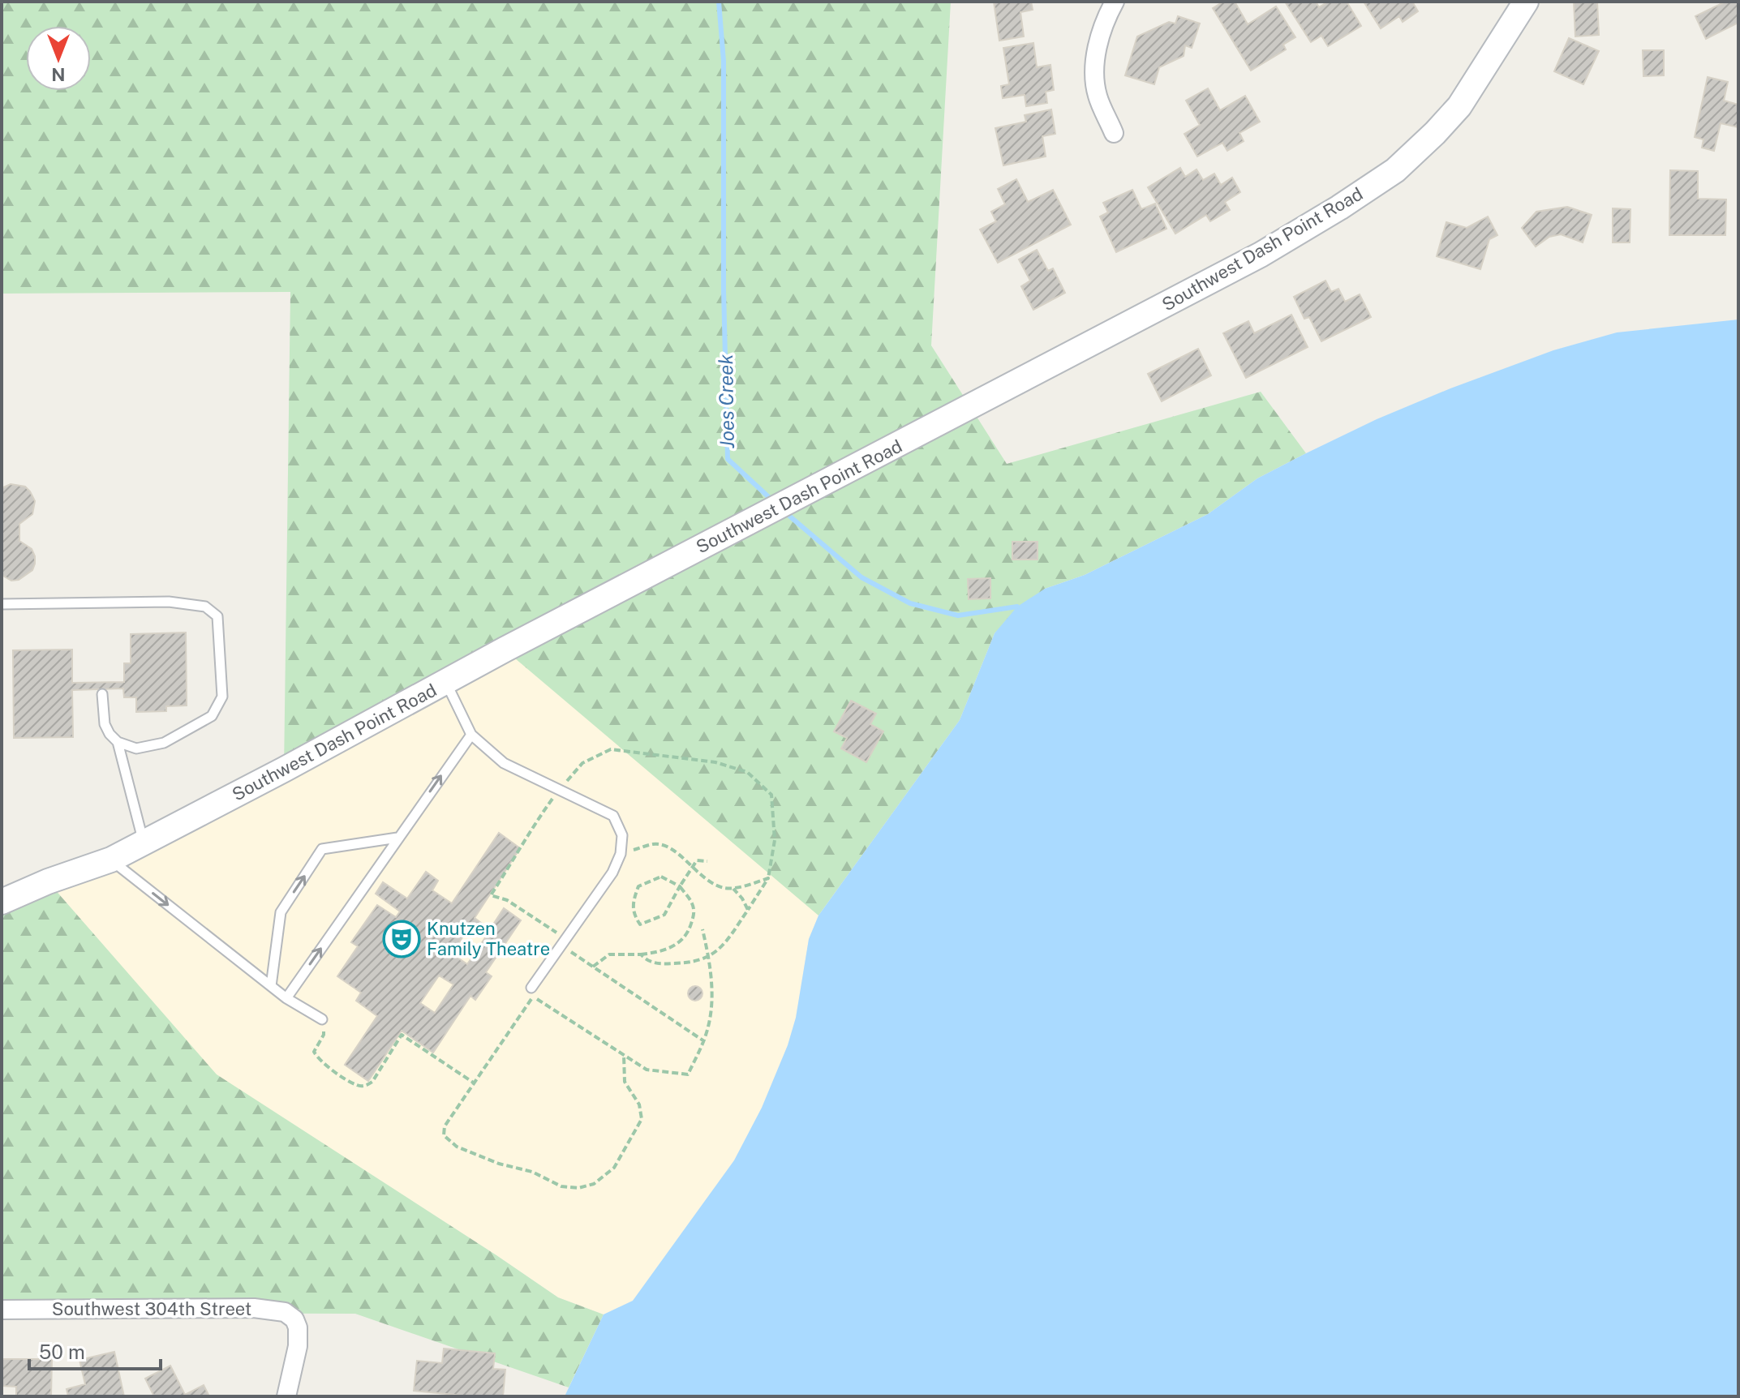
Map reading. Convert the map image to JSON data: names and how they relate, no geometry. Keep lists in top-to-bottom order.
{
  "streets": {
    "main road": ["Southwest Dash Point Road"],
    "street": ["Southwest 304th Street"]
  },
  "water": ["Joes Creek"],
  "places": {
    "theatre": ["Knutzen Family Theatre"]
  },
  "scale_bar": "50 m",
  "north": "bottom"
}
